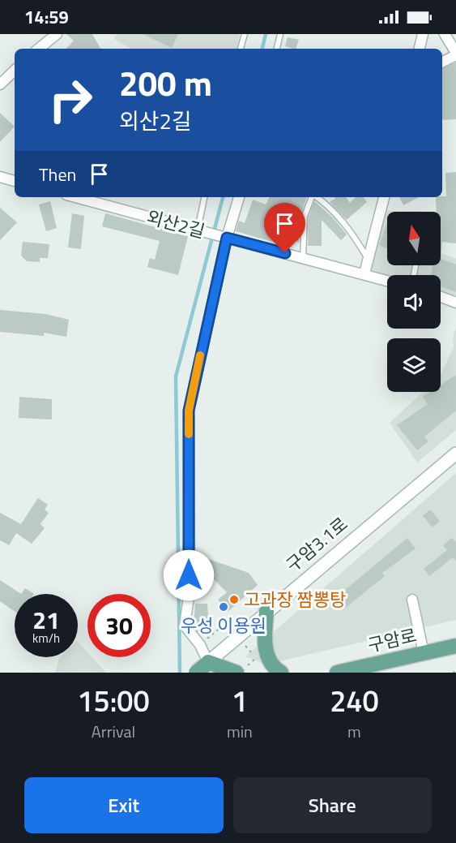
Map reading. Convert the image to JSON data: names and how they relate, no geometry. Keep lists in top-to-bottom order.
{
  "streets": {
    "main road": ["구암로"],
    "street": ["외산2길", "구암3.1로"]
  },
  "places": ["고과장 짬뽕탕", "우성 이용원"],
  "north": "top",
  "page": {
    "status": "14:59",
    "turn": ["200 m", "외산2길"],
    "then": "Then",
    "speed": "21 km/h",
    "limit": "30",
    "eta": [
      "15:00",
      "Arrival",
      "1",
      "min",
      "240",
      "m"
    ],
    "buttons": ["Exit", "Share"]
  }
}
